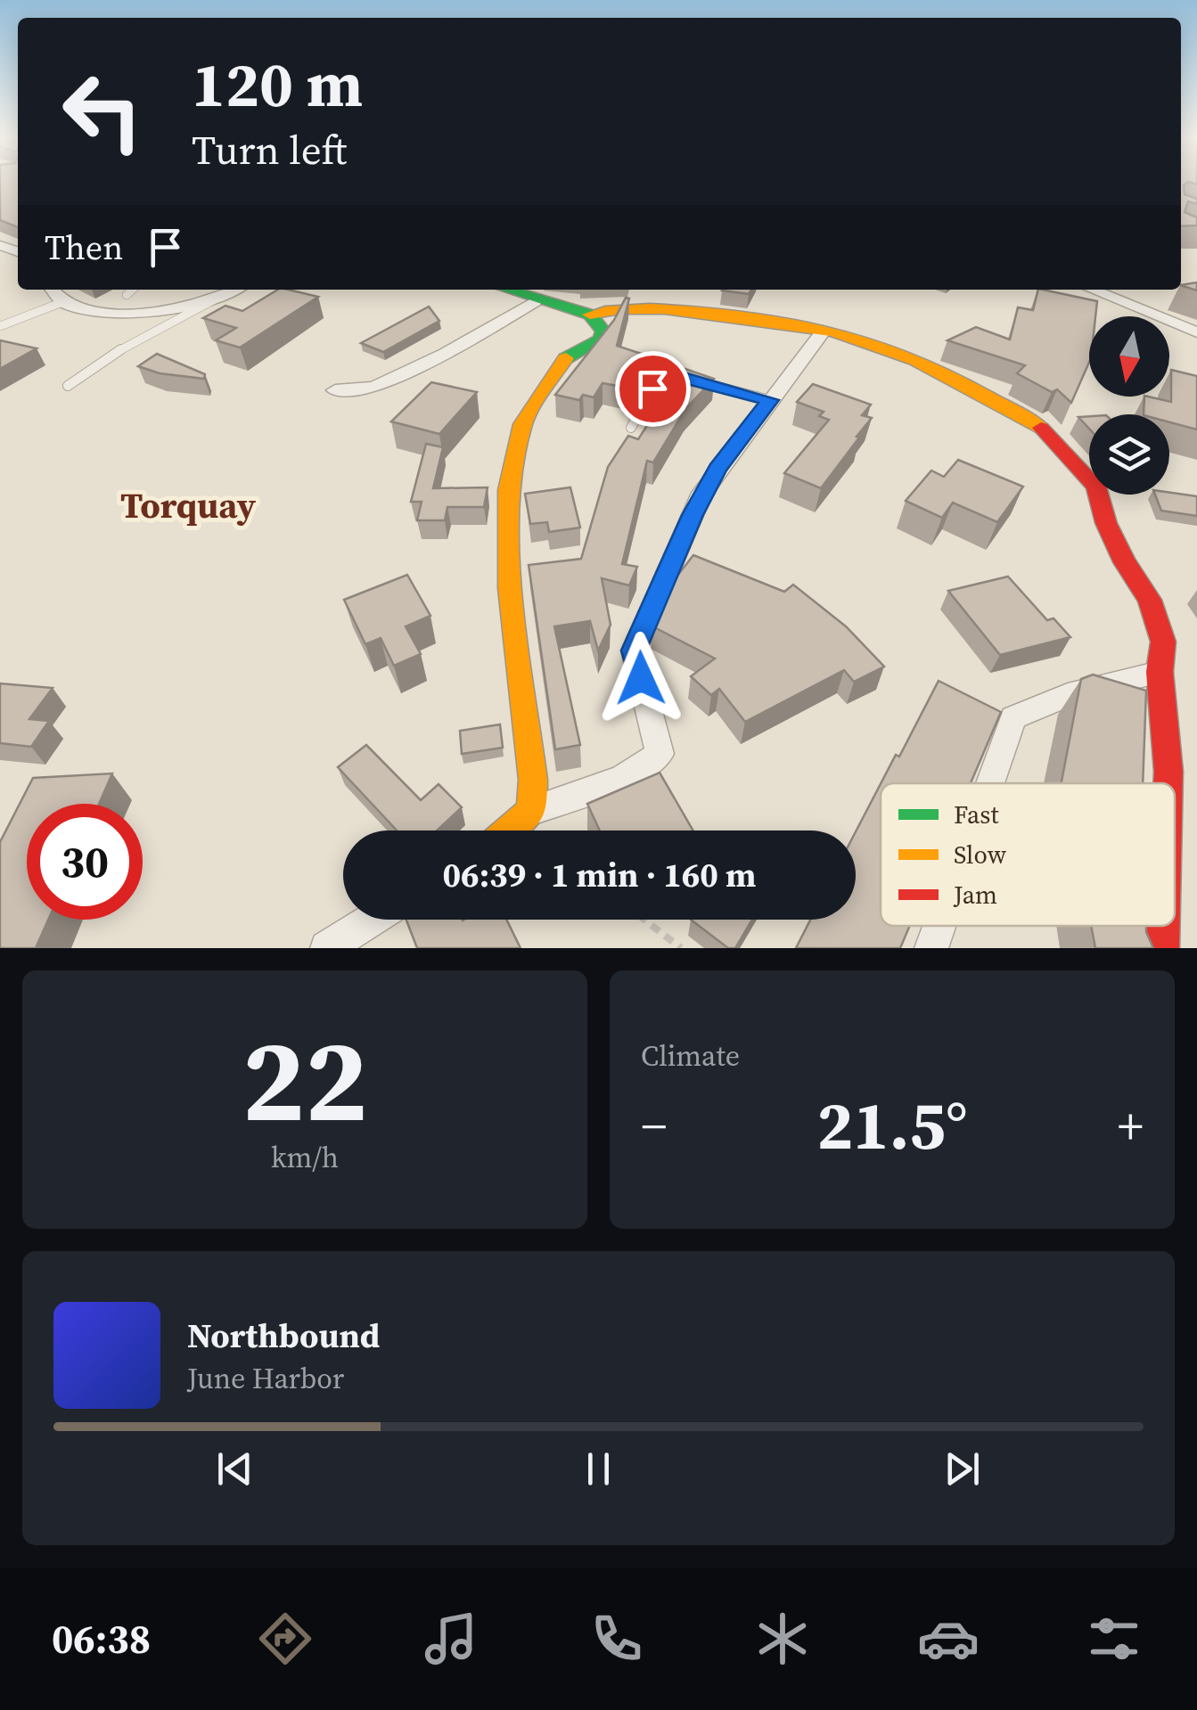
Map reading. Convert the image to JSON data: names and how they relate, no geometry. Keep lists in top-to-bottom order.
{
  "districts": ["Torquay"],
  "legend": ["Fast", "Slow", "Jam"],
  "north": "bottom",
  "page": {
    "turn": ["120 m", "Turn left"],
    "then": "Then",
    "limit": "30",
    "trip": "06:39 · 1 min · 160 m",
    "tile": [
      ["22", "km/h"],
      "Climate"
    ],
    "heat": ["−", "21.5°", "+"],
    "song": ["Northbound", "June Harbor"],
    "tabs": "06:38"
  }
}
